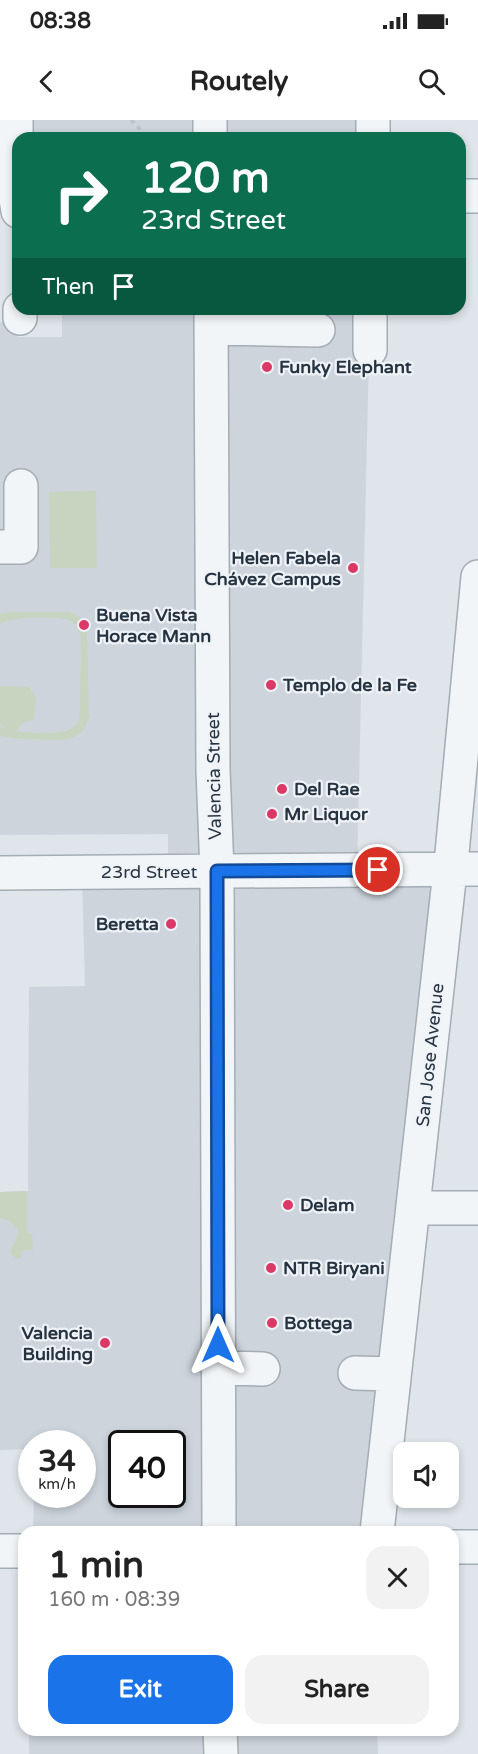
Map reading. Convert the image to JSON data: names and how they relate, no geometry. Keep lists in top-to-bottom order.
{
  "streets": {
    "street": ["Valencia Street", "23rd Street", "San Jose Avenue"]
  },
  "crossings": [
    ["Valencia Street", "23rd Street"],
    ["23rd Street", "San Jose Avenue"]
  ],
  "places": [
    "Funky Elephant",
    "Helen Fabela Chávez Campus",
    "Buena Vista Horace Mann",
    "Templo de la Fe",
    "Del Rae",
    "Mr Liquor",
    "Beretta",
    "Delam",
    "NTR Biryani",
    "Bottega",
    "Valencia Building"
  ],
  "page": {
    "status": "08:38",
    "header": "Routely",
    "turn": ["120 m", "23rd Street"],
    "then": "Then",
    "speed": "34 km/h",
    "limit": "40",
    "heading": ["1 min", "160 m · 08:39"],
    "buttons": ["Exit", "Share"]
  }
}
